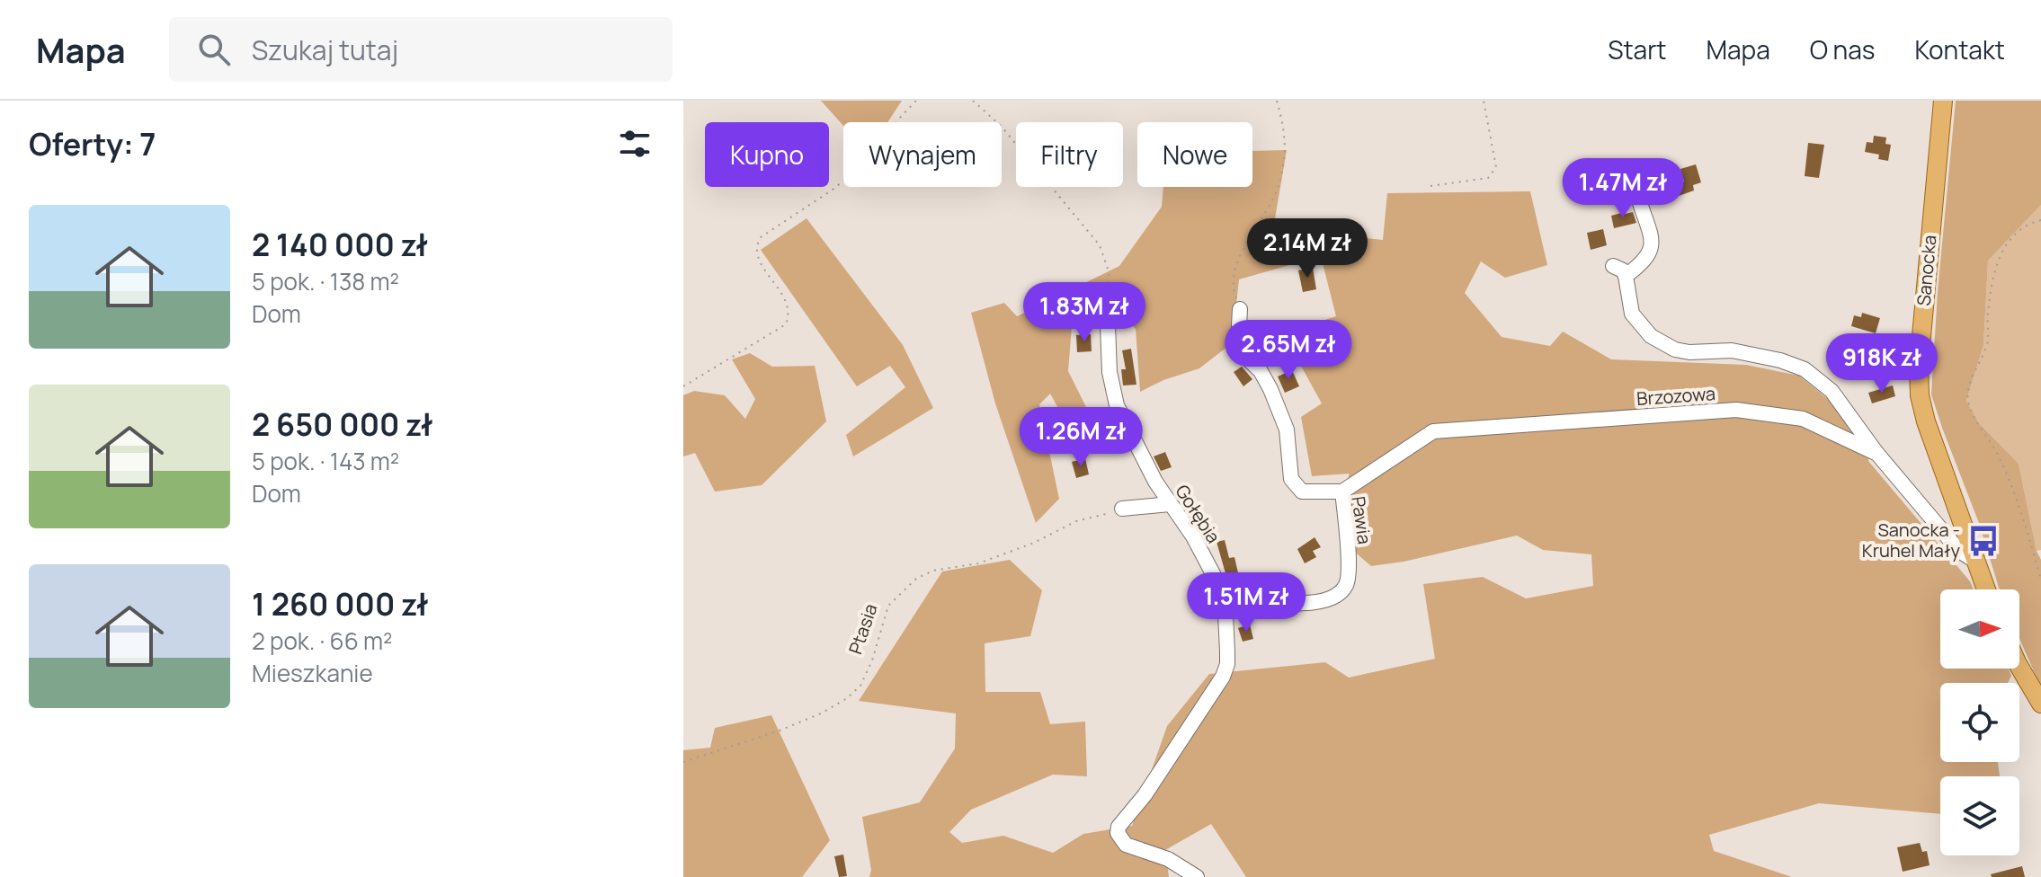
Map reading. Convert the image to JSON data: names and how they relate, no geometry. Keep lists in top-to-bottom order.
{
  "streets": {
    "main road": ["Sanocka"],
    "street": ["Brzozowa", "Gołębia", "Pawia"],
    "path": ["Ptasia"]
  },
  "crossings": [
    ["Sanocka", "Brzozowa"],
    ["Brzozowa", "Pawia"],
    ["Gołębia", "Pawia"]
  ],
  "places": {
    "bus stop": ["Sanocka - Kruhel Mały"]
  },
  "north": "right",
  "page": {
    "header": "Mapa",
    "search": "Szukaj tutaj",
    "nav": [
      "Start",
      "Mapa",
      "O nas",
      "Kontakt"
    ],
    "heading": "Oferty: 7",
    "chip": [
      "Kupno",
      "Wynajem",
      "Filtry",
      "Nowe"
    ],
    "price": [
      "1.47M zł",
      "2.14M zł",
      "1.83M zł",
      "2.65M zł",
      "918K zł",
      "1.26M zł",
      "1.51M zł"
    ],
    "list": [
      {
        "name": "2 140 000 zł",
        "note": "5 pok. · 138 m² · Dom"
      },
      {
        "name": "2 650 000 zł",
        "note": "5 pok. · 143 m² · Dom"
      },
      {
        "name": "1 260 000 zł",
        "note": "2 pok. · 66 m² · Mieszkanie"
      }
    ]
  }
}
